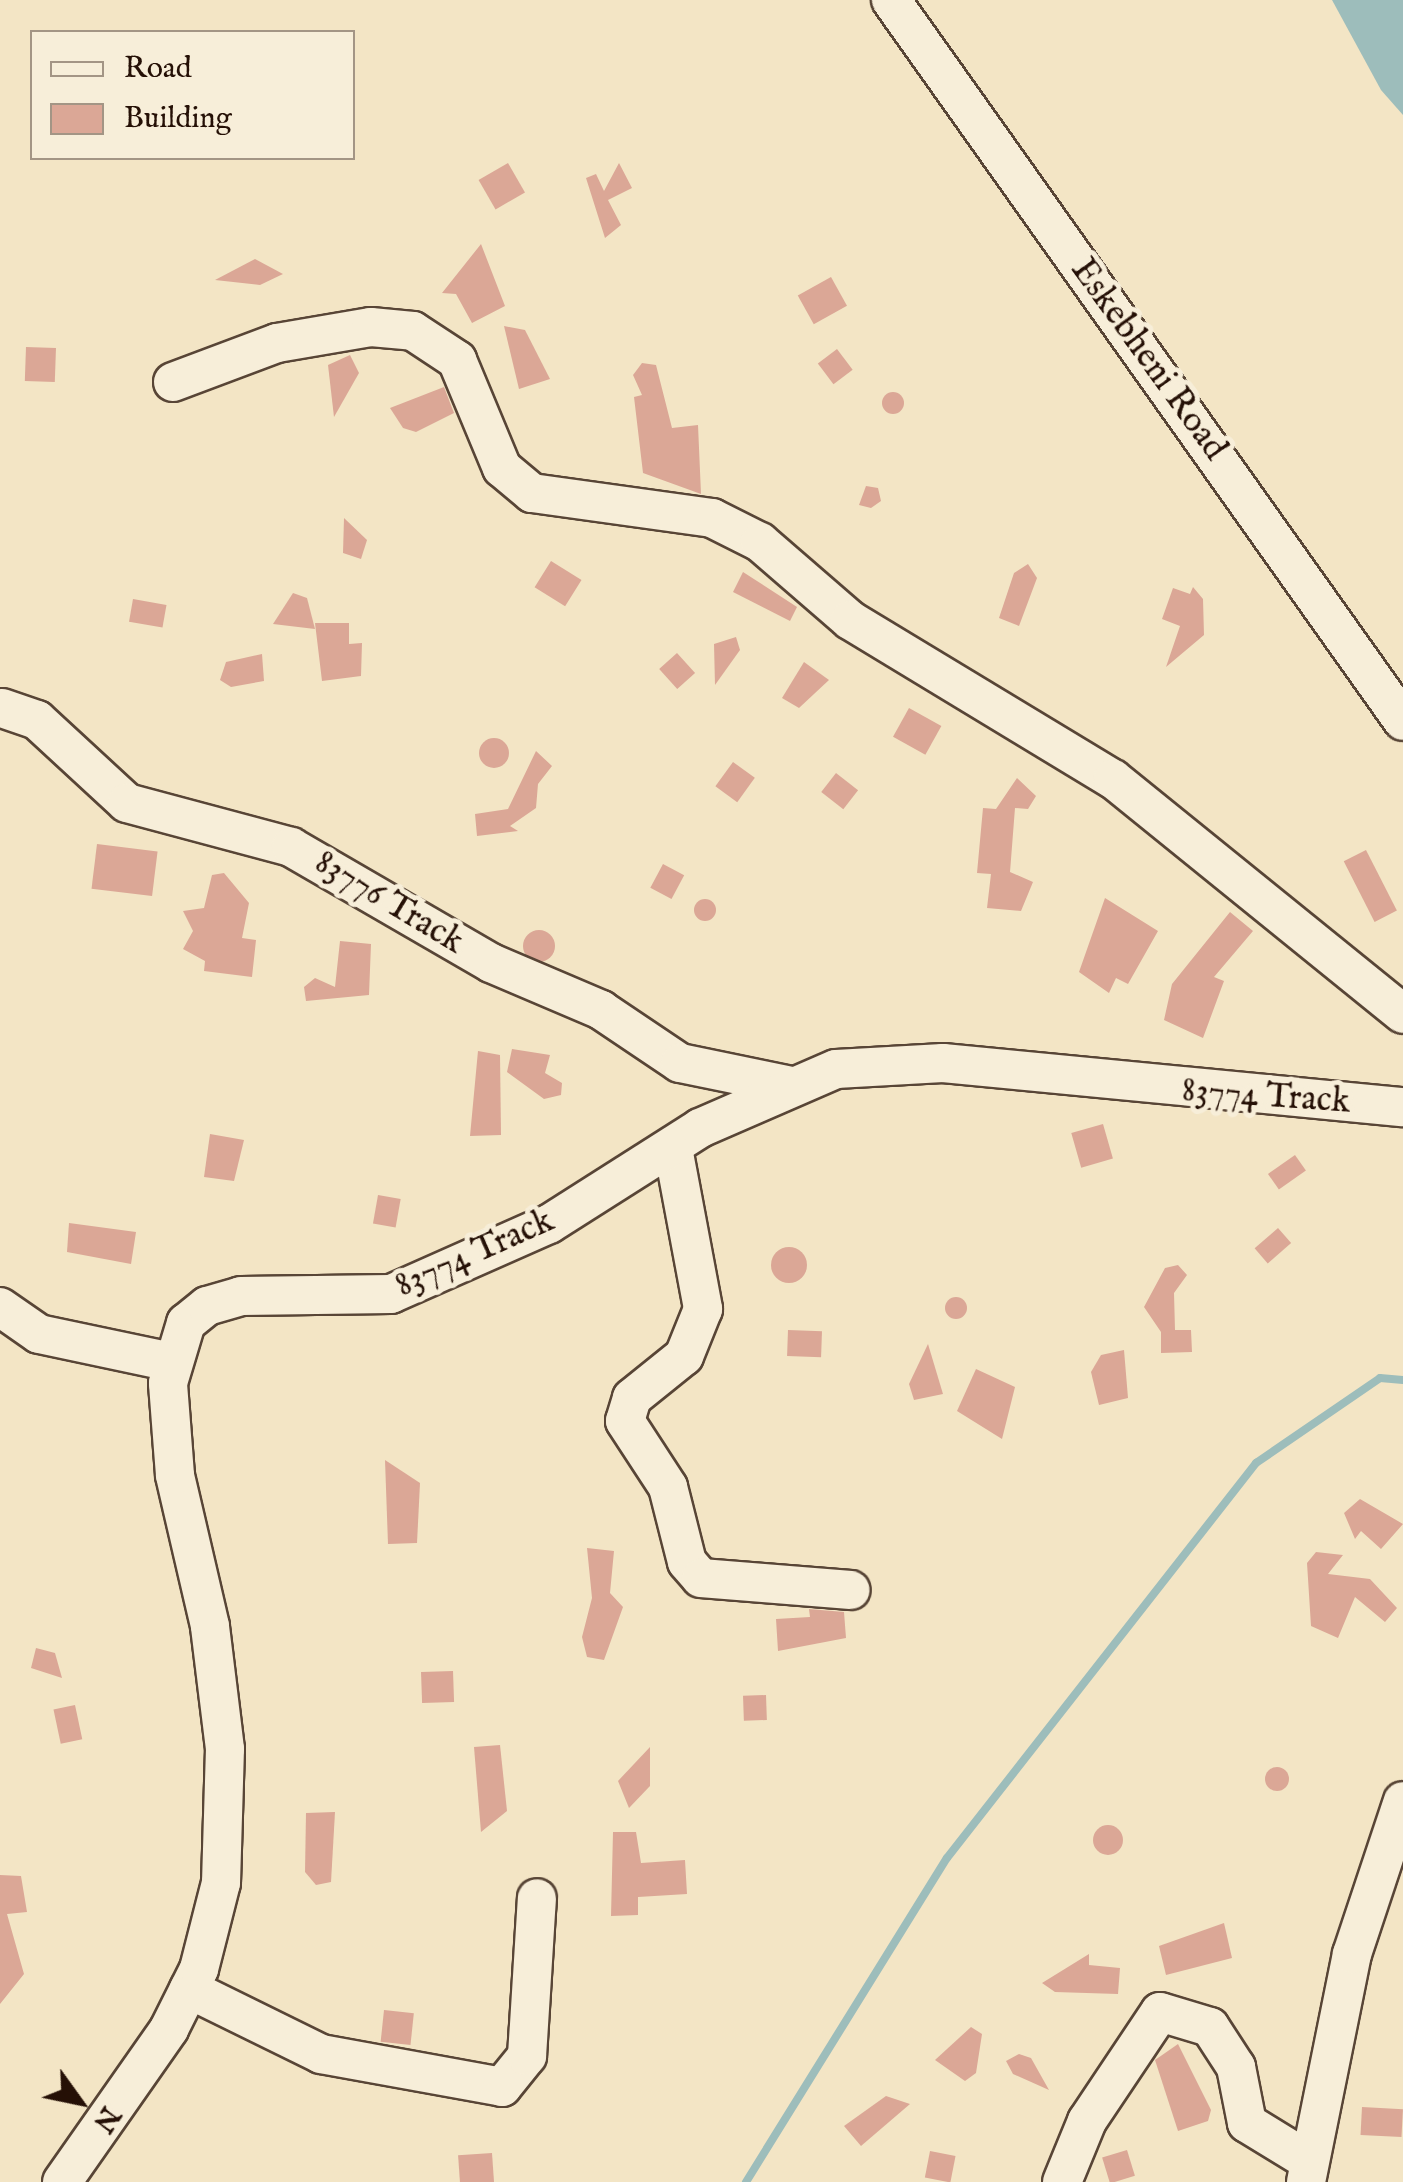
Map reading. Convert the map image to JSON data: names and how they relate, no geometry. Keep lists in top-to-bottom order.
{
  "streets": {
    "street": ["Eskebheni Road", "83776 Track", "83774 Track"]
  },
  "crossings": [
    ["83776 Track", "83774 Track"]
  ],
  "legend": ["Road", "Building"],
  "north": "bottom right"
}
